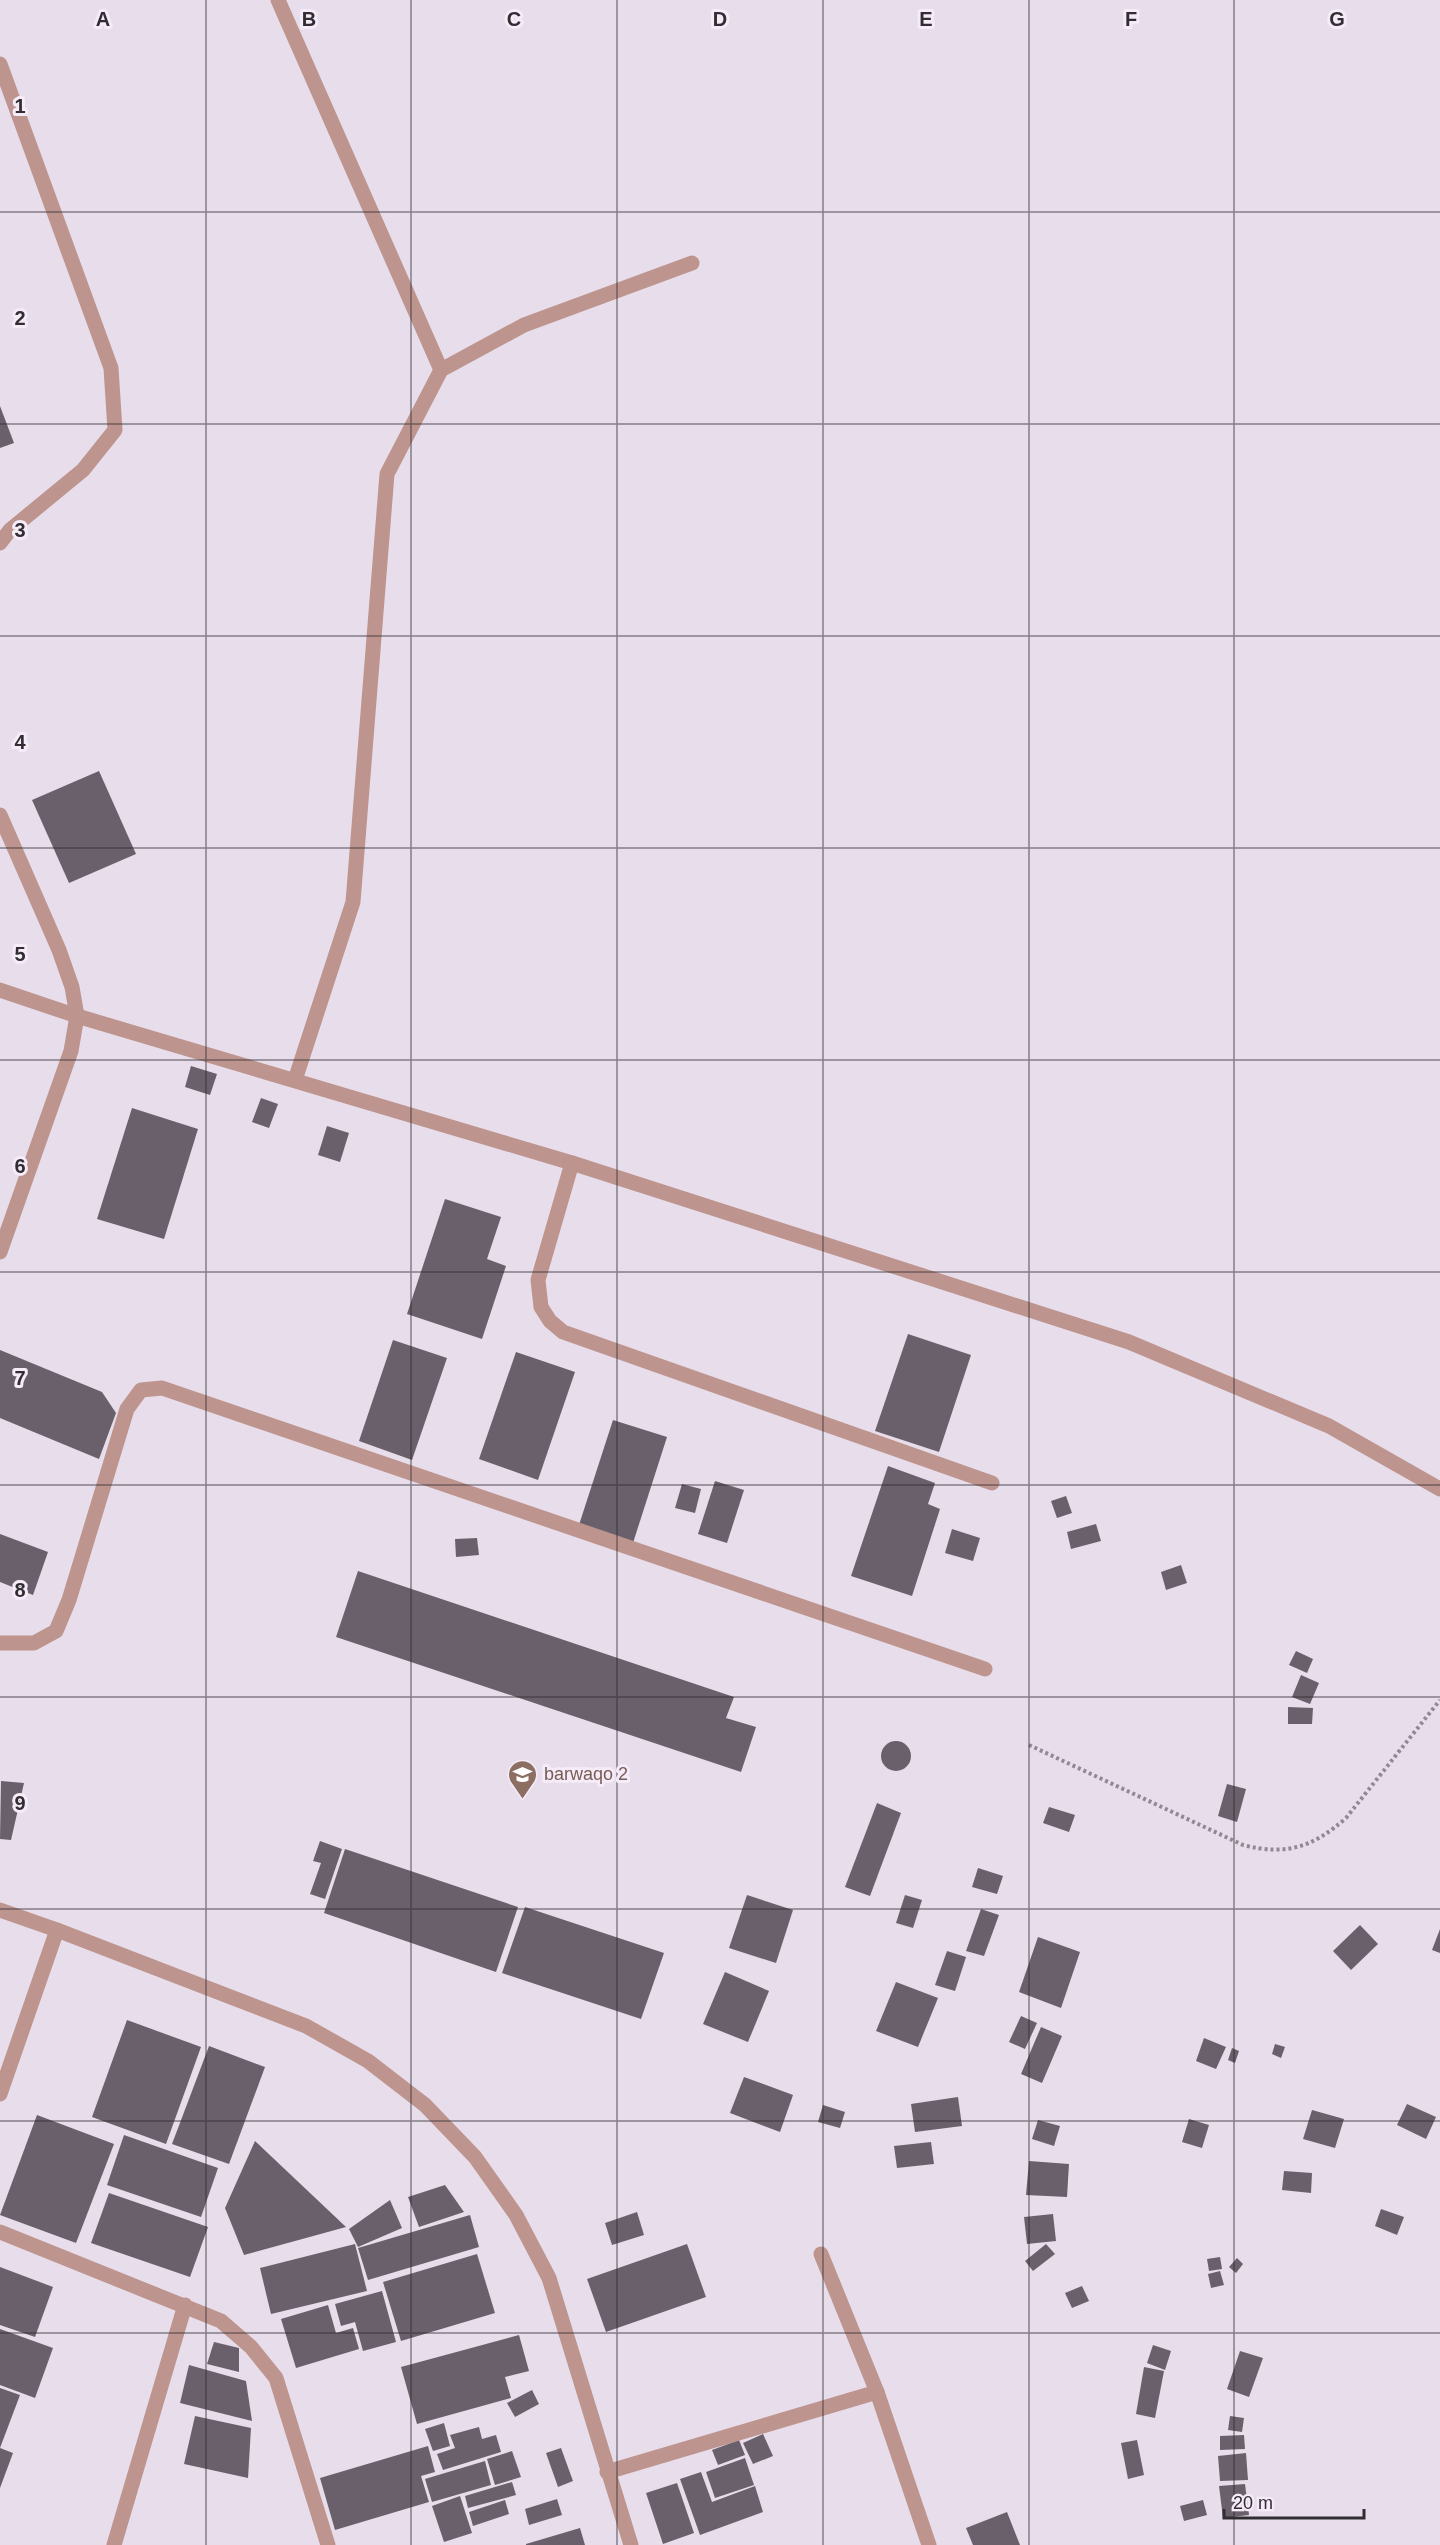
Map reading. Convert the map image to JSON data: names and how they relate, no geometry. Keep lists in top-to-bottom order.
{
  "places": {
    "school or university": ["barwaqo 2"]
  },
  "scale_bar": "20 m",
  "grid": {
    "columns": [
      "A",
      "B",
      "C",
      "D",
      "E",
      "F",
      "G"
    ],
    "rows": [
      "1",
      "2",
      "3",
      "4",
      "5",
      "6",
      "7",
      "8",
      "9"
    ]
  }
}
